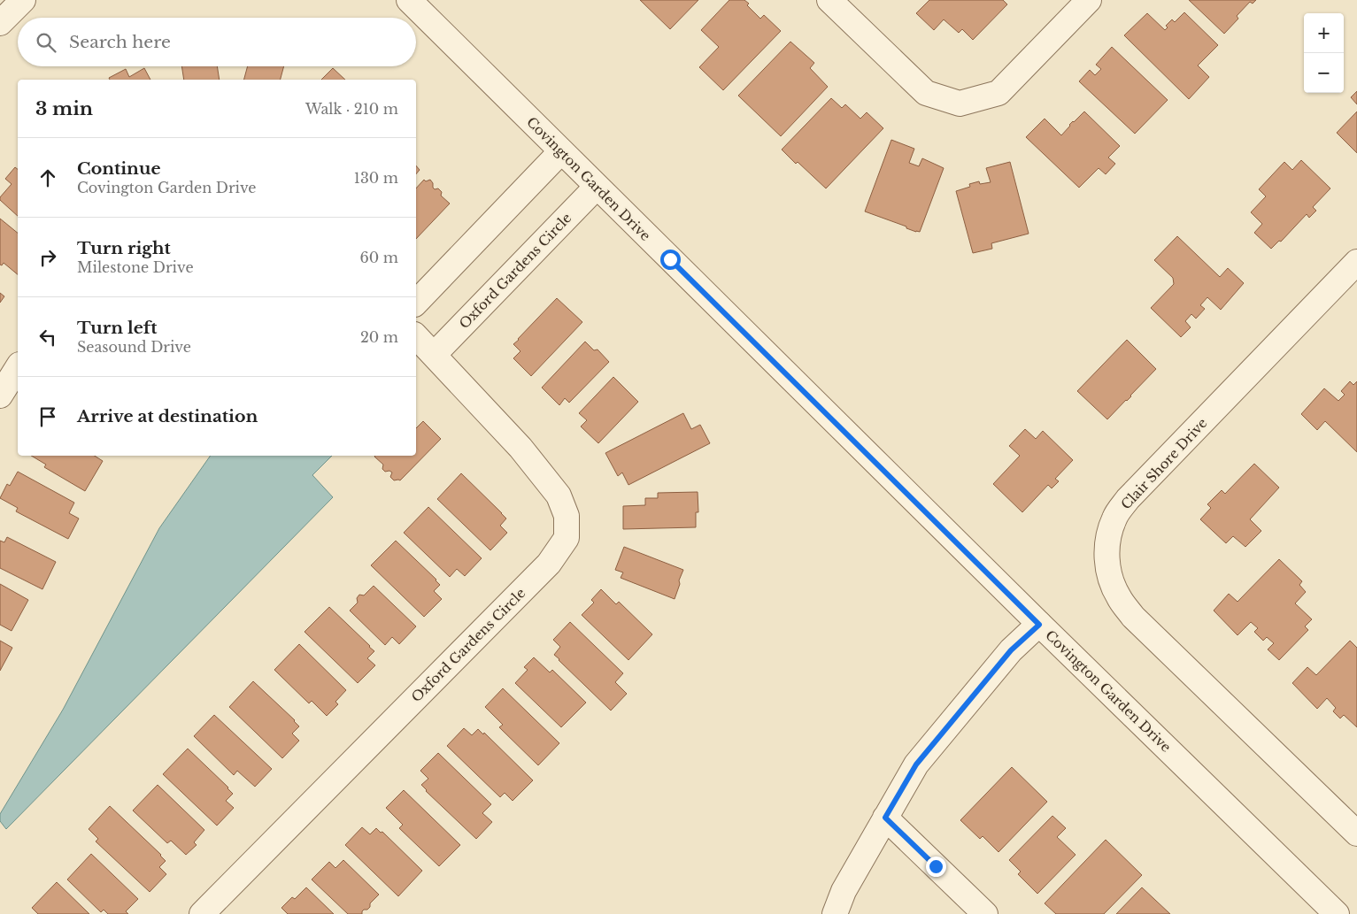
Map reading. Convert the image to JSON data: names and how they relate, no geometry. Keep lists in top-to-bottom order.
{
  "streets": {
    "street": ["Covington Garden Drive", "Oxford Gardens Circle", "Clair Shore Drive"]
  },
  "crossings": [
    ["Covington Garden Drive", "Oxford Gardens Circle"]
  ],
  "page": {
    "map_buttons": ["+", "−"],
    "search": "Search here",
    "heading": ["3 min", "Walk · 210 m"],
    "list": [
      ["Continue", "Covington Garden Drive", "130 m"],
      ["Turn right", "Milestone Drive", "60 m"],
      ["Turn left", "Seasound Drive", "20 m"],
      "Arrive at destination"
    ]
  }
}
